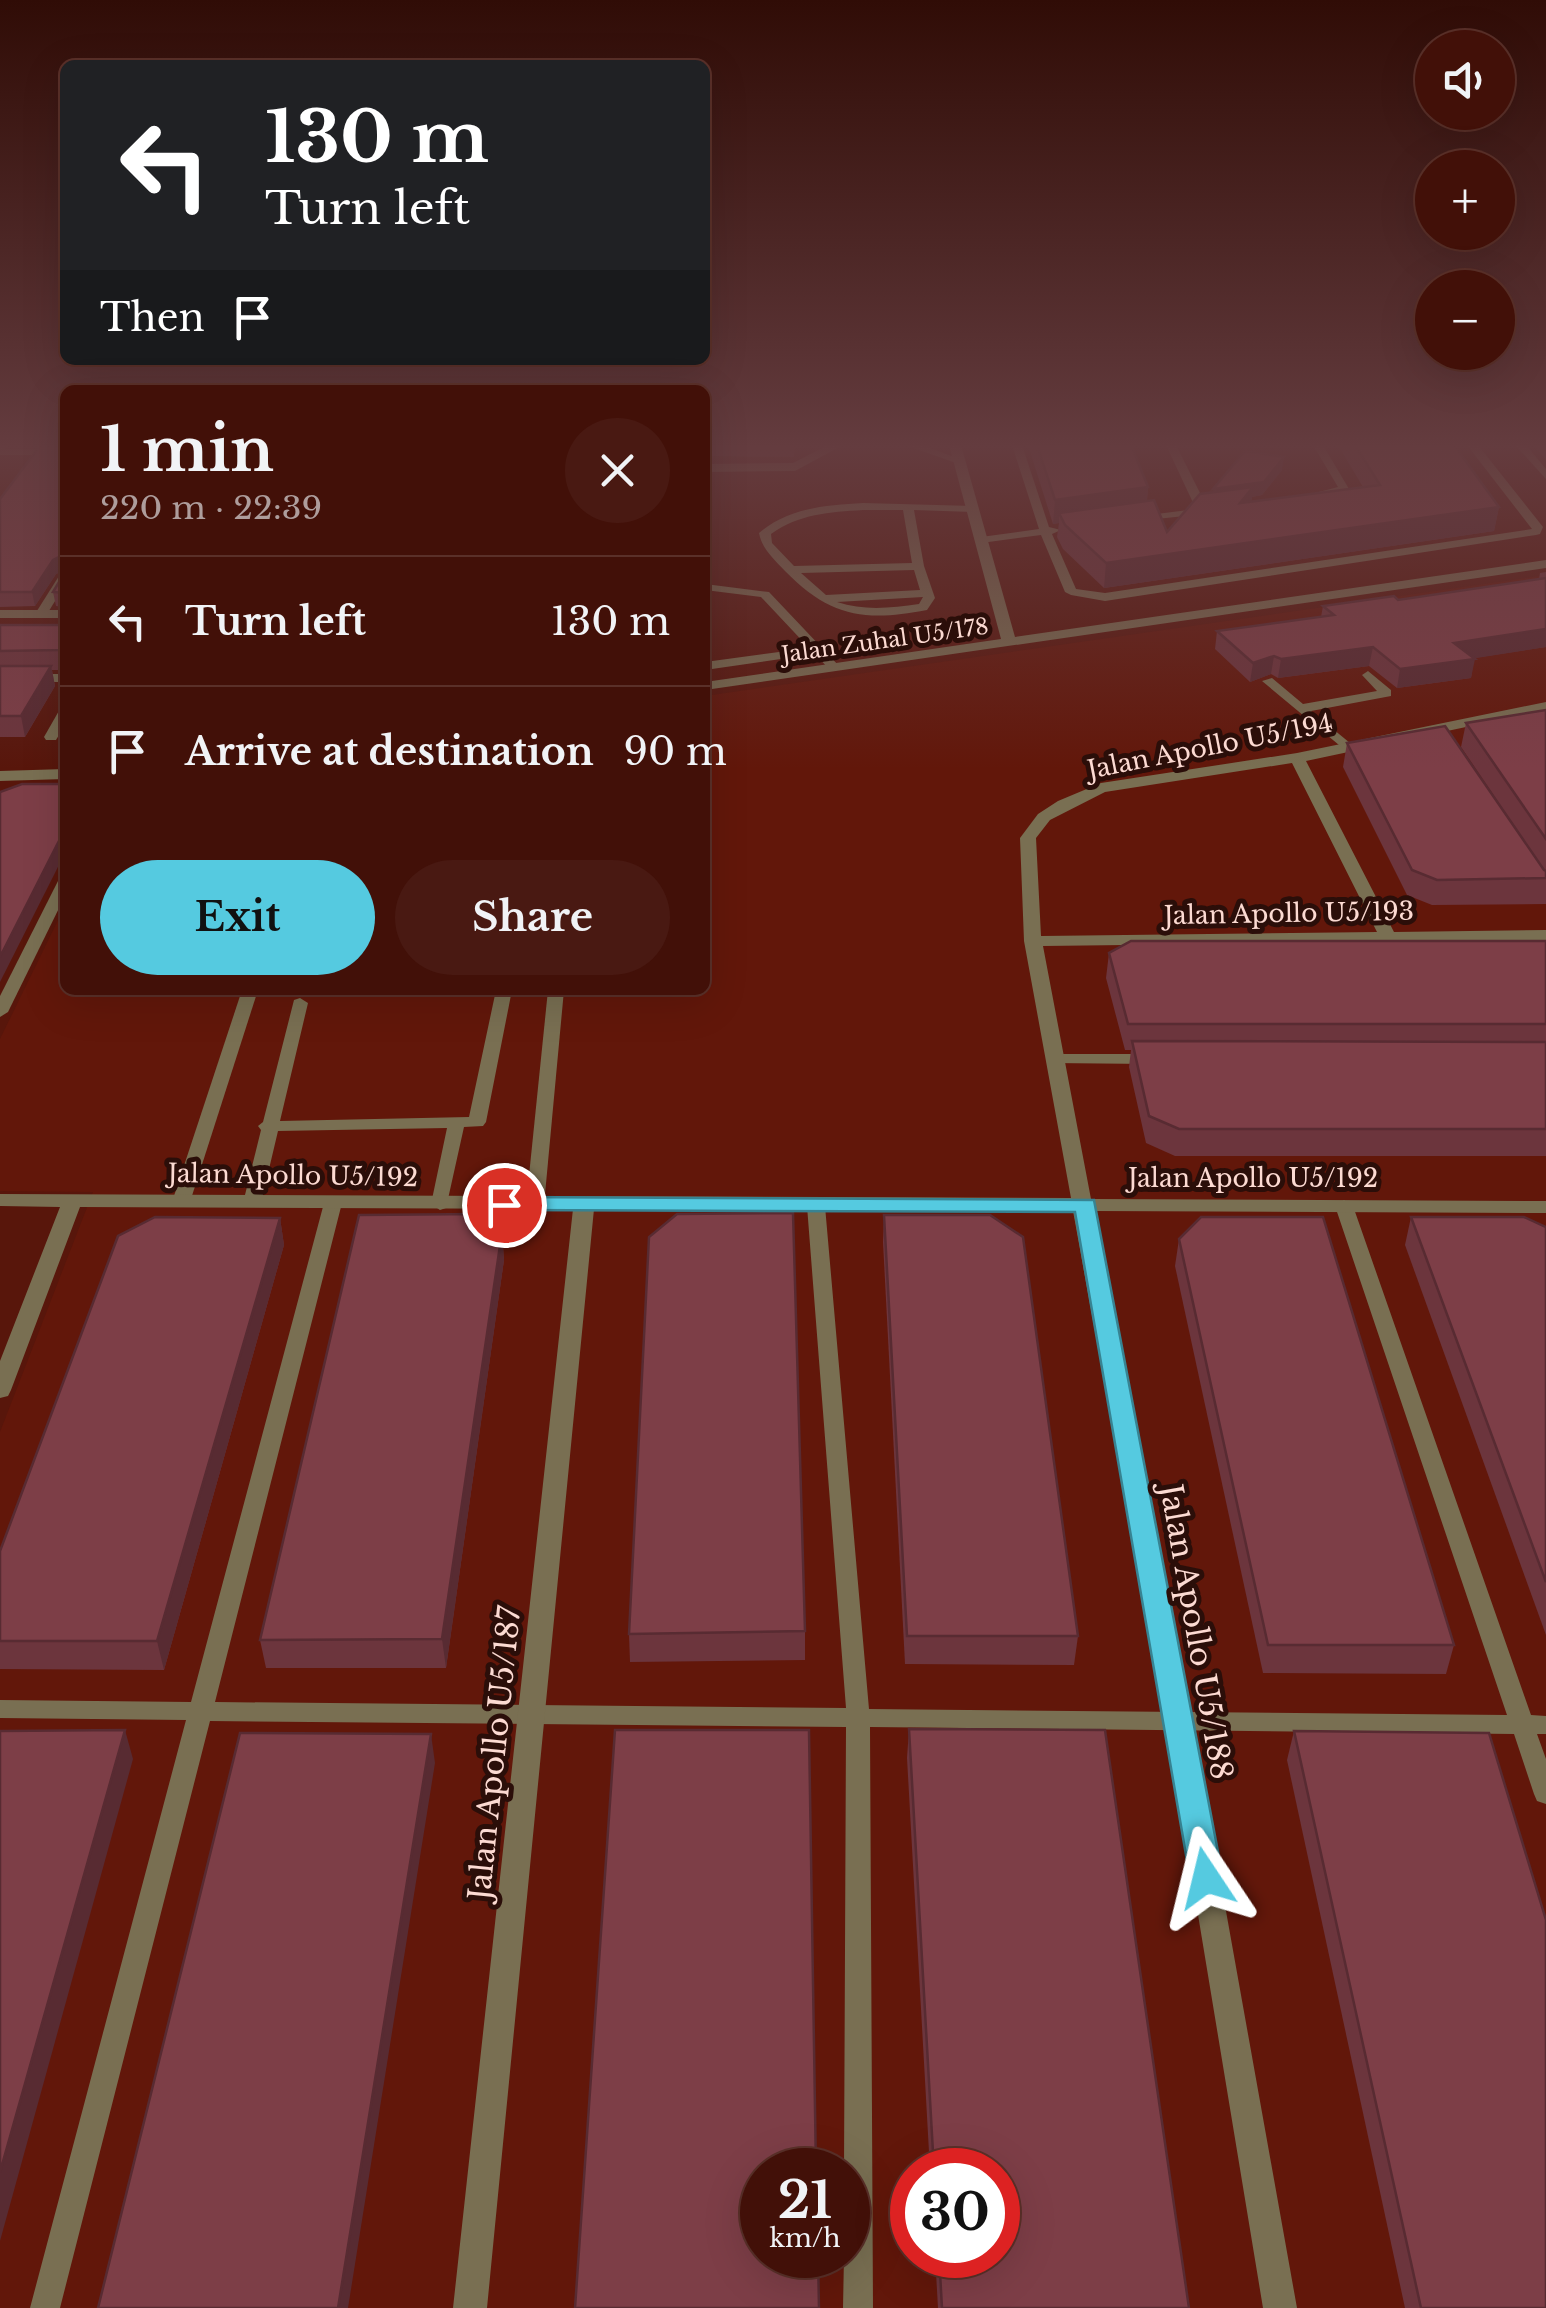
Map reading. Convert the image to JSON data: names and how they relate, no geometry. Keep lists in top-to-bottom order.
{
  "streets": {
    "street": [
      "Jalan Zuhal U5/178",
      "Jalan Apollo U5/194",
      "Jalan Apollo U5/193",
      "Jalan Apollo U5/192",
      "Jalan Apollo U5/188",
      "Jalan Apollo U5/187"
    ]
  },
  "crossings": [
    ["Jalan Apollo U5/194", "Jalan Apollo U5/193"],
    ["Jalan Apollo U5/194", "Jalan Apollo U5/192"],
    ["Jalan Apollo U5/194", "Jalan Apollo U5/188"],
    ["Jalan Apollo U5/192", "Jalan Apollo U5/188"],
    ["Jalan Apollo U5/192", "Jalan Apollo U5/187"]
  ],
  "page": {
    "map_buttons": ["+", "−"],
    "turn": ["130 m", "Turn left"],
    "then": "Then",
    "heading": ["1 min", "220 m · 22:39"],
    "list": [
      {
        "name": "Turn left",
        "value": "130 m"
      },
      {
        "name": "Arrive at destination",
        "value": "90 m"
      }
    ],
    "buttons": ["Exit", "Share"],
    "speed": "21 km/h",
    "limit": "30"
  }
}
